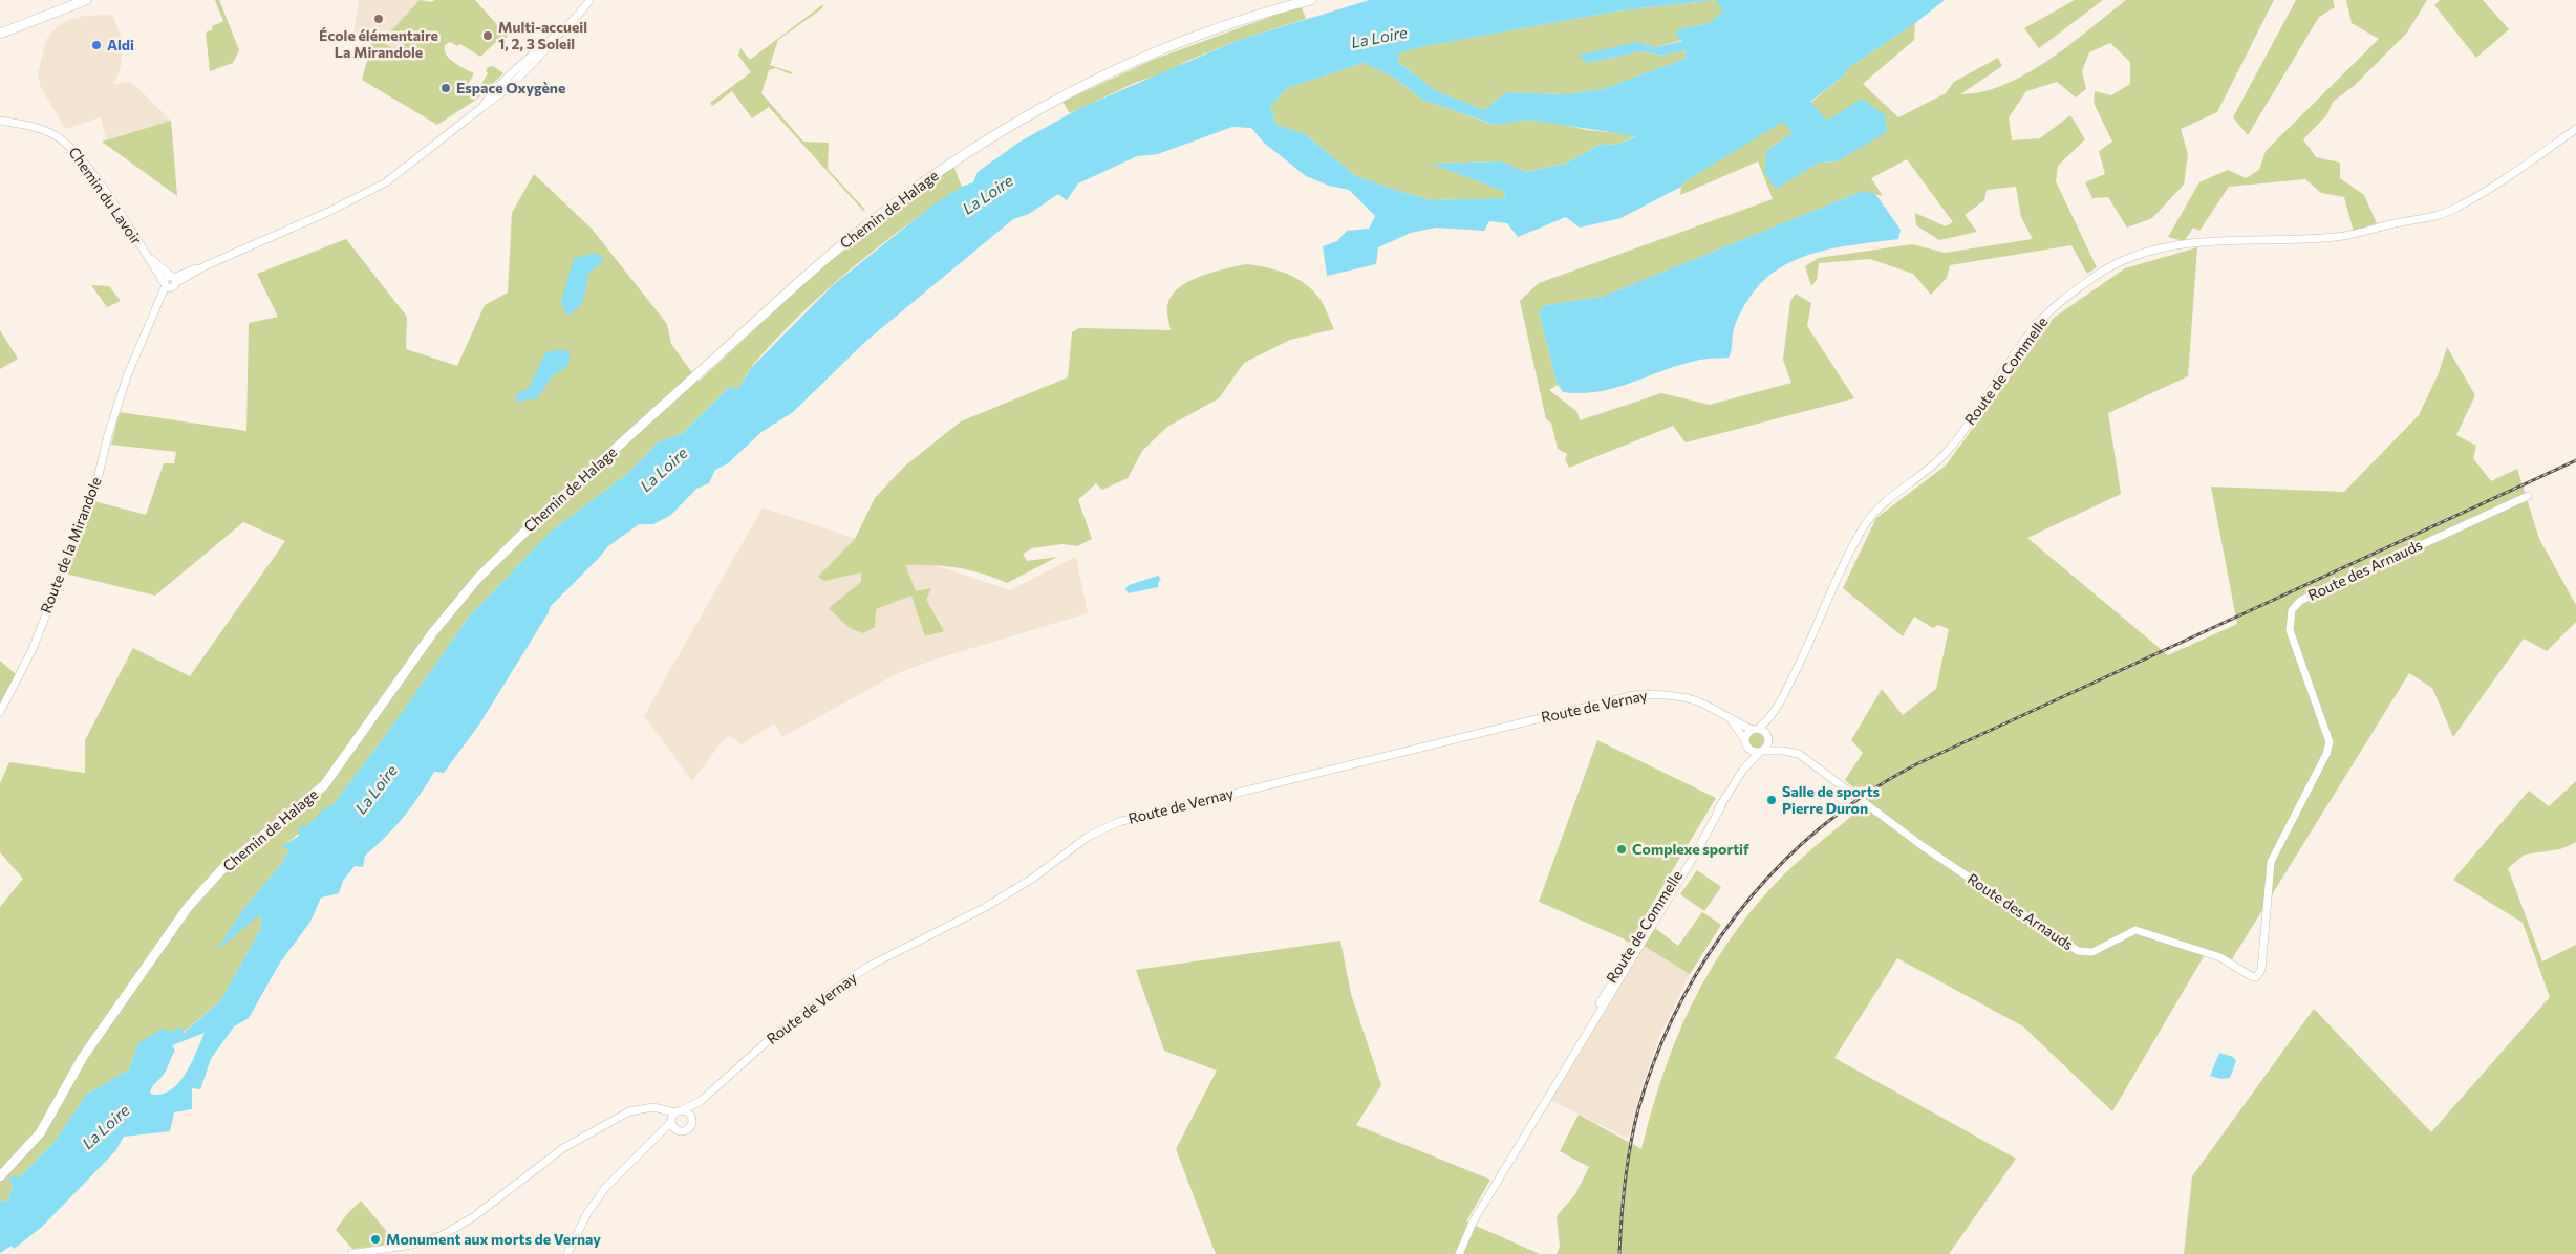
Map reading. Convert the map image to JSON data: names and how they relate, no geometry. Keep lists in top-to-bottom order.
{
  "streets": {
    "main road": ["Chemin de Halage"],
    "street": [
      "Chemin du Lavoir",
      "Route de Commelle",
      "Route de la Mirandole",
      "Route des Arnauds",
      "Route de Vernay"
    ]
  },
  "crossings": [
    ["Chemin du Lavoir", "Route de la Mirandole"],
    ["Route de Commelle", "Route des Arnauds"],
    ["Route de Commelle", "Route de Vernay"],
    ["Route des Arnauds", "Route de Vernay"]
  ],
  "water": ["La Loire"],
  "places": [
    "École élémentaire La Mirandole",
    "Multi-accueil 1, 2, 3 Soleil",
    "Aldi",
    "Espace Oxygène",
    "Salle de sports Pierre Duron",
    "Complexe sportif",
    "Monument aux morts de Vernay"
  ]
}
